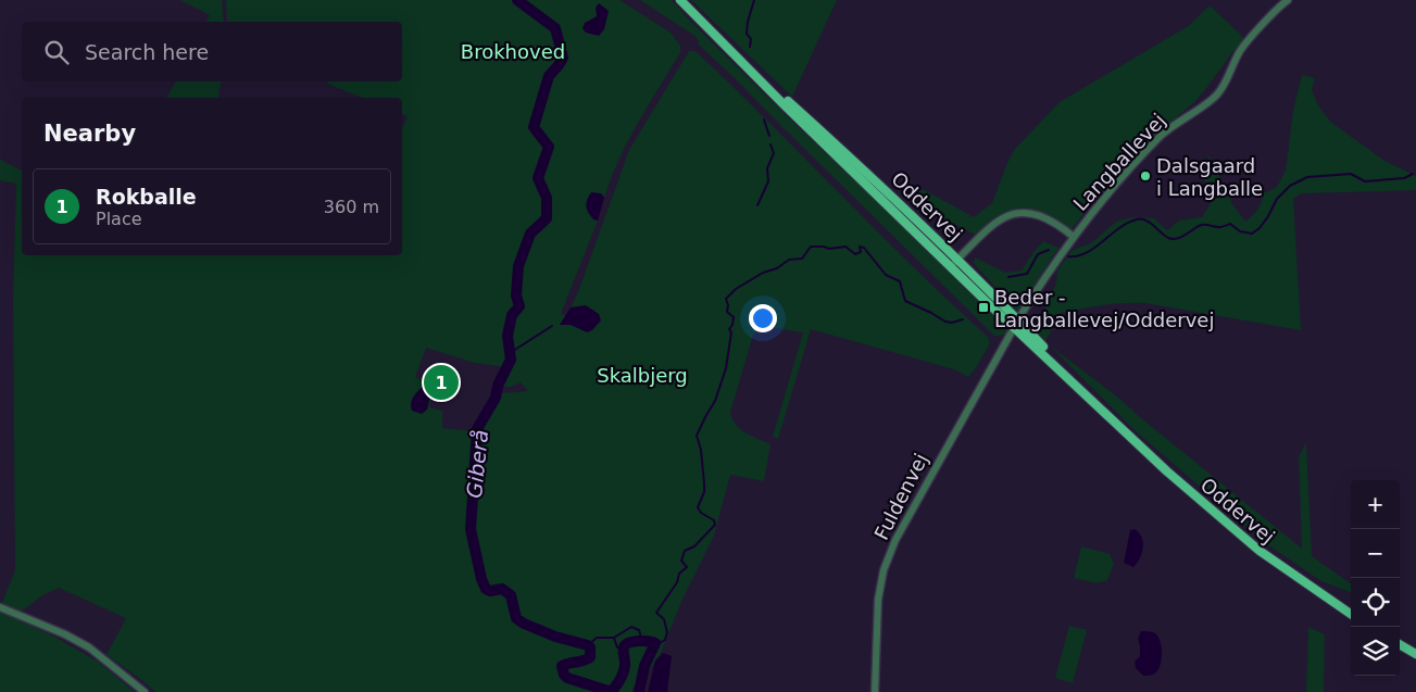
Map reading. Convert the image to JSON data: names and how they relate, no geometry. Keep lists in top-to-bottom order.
{
  "streets": {
    "main road": ["Oddervej"],
    "street": ["Langballevej", "Fuldenvej"]
  },
  "crossings": [
    ["Langballevej", "Oddervej"]
  ],
  "water": ["Giberå"],
  "parks": ["Brokhoved", "Skalbjerg"],
  "places": {
    "other": ["Dalsgaard i Langballe"],
    "transit": ["Beder - Langballevej/Oddervej"]
  },
  "page": {
    "search": "Search here",
    "heading": "Nearby",
    "list": [
      {
        "mark": "1",
        "name": "Rokballe",
        "note": "Place",
        "value": "360 m"
      }
    ],
    "pins": "1",
    "map_buttons": ["+", "−"]
  }
}
